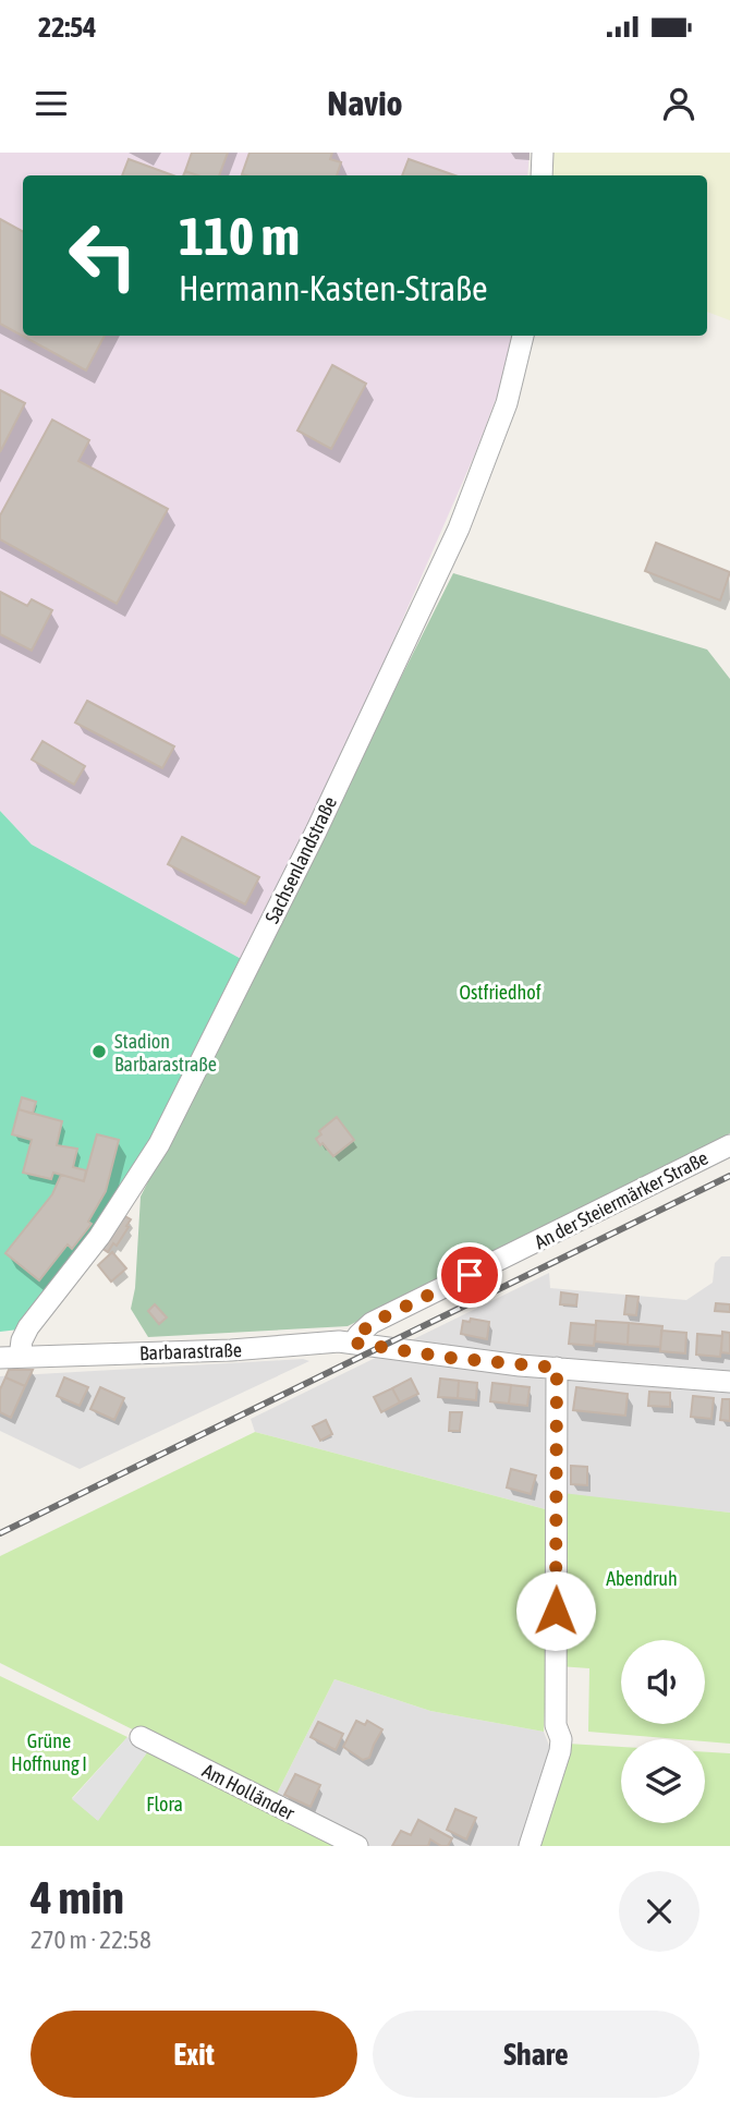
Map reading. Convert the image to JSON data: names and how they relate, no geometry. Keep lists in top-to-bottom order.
{
  "streets": {
    "street": [
      "Sachsenlandstraße",
      "An der Steiermärker Straße",
      "Barbarastraße",
      "Am Holländer"
    ]
  },
  "crossings": [
    ["Sachsenlandstraße", "Barbarastraße"],
    ["An der Steiermärker Straße", "Barbarastraße"]
  ],
  "parks": [
    "Ostfriedhof",
    "Abendruh",
    "Grüne Hoffnung I",
    "Flora"
  ],
  "places": ["Stadion Barbarastraße"],
  "page": {
    "status": "22:54",
    "header": "Navio",
    "turn": ["110 m", "Hermann-Kasten-Straße"],
    "heading": ["4 min", "270 m · 22:58"],
    "buttons": ["Exit", "Share"]
  }
}
